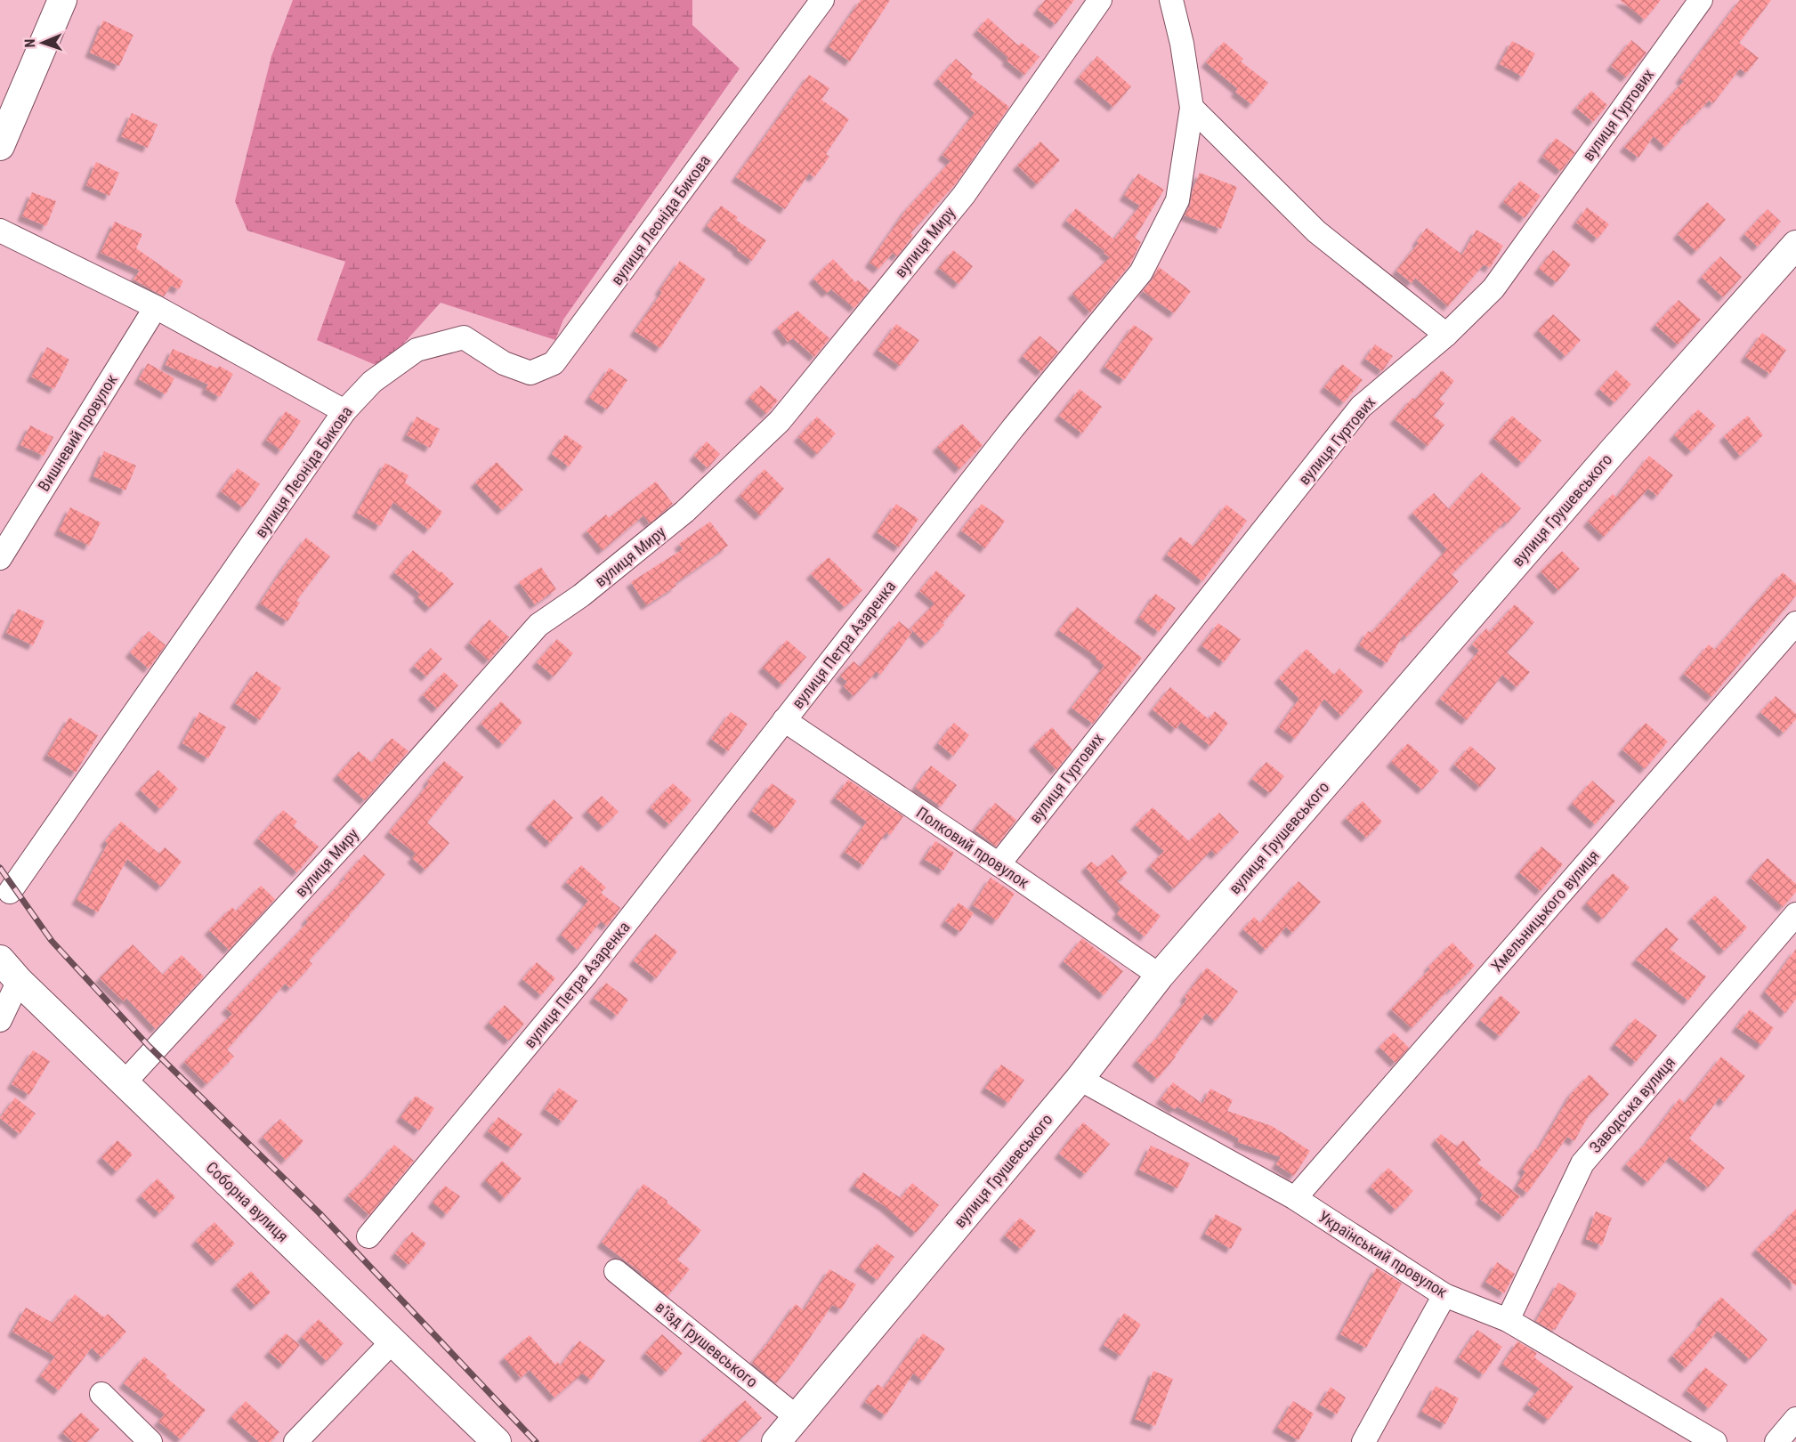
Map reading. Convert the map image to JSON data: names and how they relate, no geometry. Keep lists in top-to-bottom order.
{
  "streets": {
    "street": [
      "вулиця Гуртових",
      "вулиця Леоніда Бикова",
      "вулиця Миру",
      "Вишневий провулок",
      "вулиця Грушевського",
      "вулиця Петра Азаренка",
      "Полковий провулок",
      "Хмельницького вулиця",
      "Заводська вулиця",
      "Соборна вулиця",
      "Український провулок",
      "в'їзд Грушевського"
    ]
  },
  "crossings": [
    ["вулиця Гуртових", "Полковий провулок"],
    ["вулиця Миру", "Соборна вулиця"],
    ["вулиця Грушевського", "Полковий провулок"],
    ["вулиця Грушевського", "Український провулок"],
    ["вулиця Грушевського", "в'їзд Грушевського"],
    ["вулиця Петра Азаренка", "Полковий провулок"],
    ["Хмельницького вулиця", "Український провулок"],
    ["Заводська вулиця", "Український провулок"]
  ],
  "north": "left"
}
